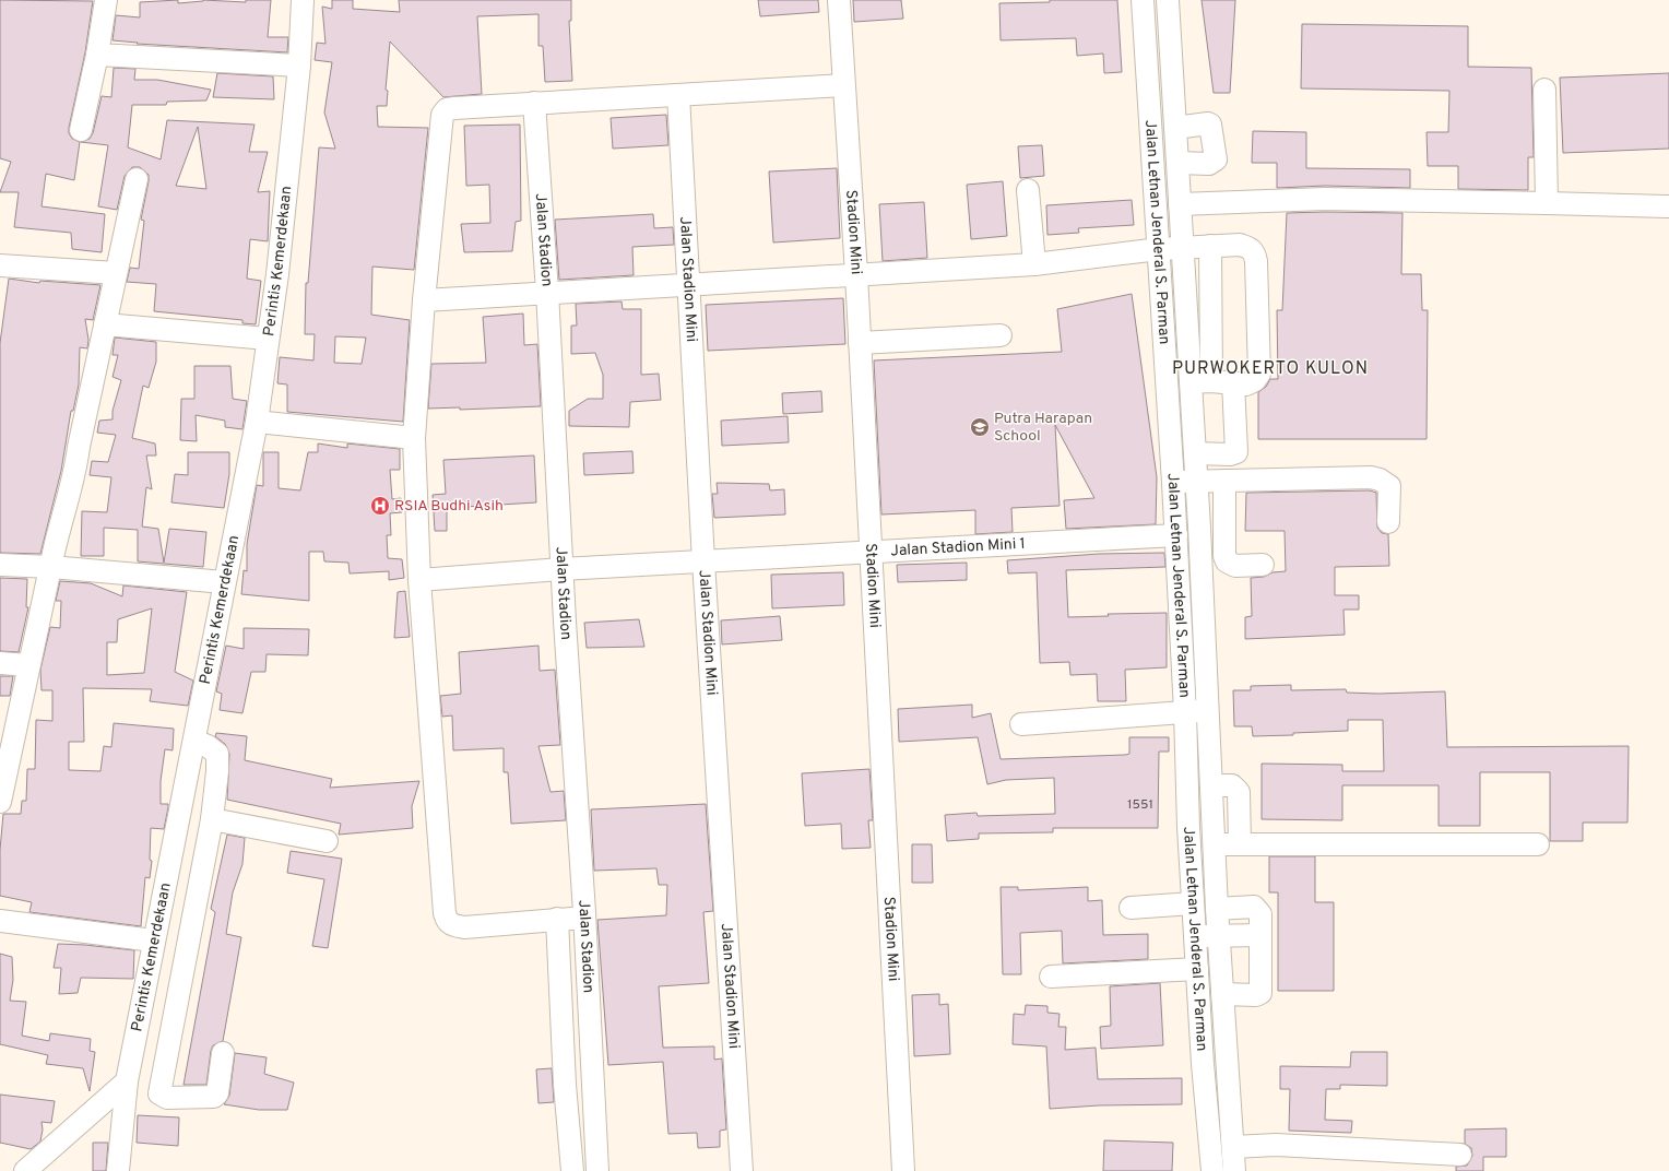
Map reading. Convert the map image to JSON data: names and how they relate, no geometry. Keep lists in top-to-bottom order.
{
  "streets": {
    "street": [
      "Stadion Mini",
      "Jalan Letnan Jenderal S. Parman",
      "Jalan Stadion",
      "Perintis Kemerdekaan",
      "Jalan Stadion Mini",
      "Jalan Stadion Mini 1"
    ]
  },
  "crossings": [
    ["Stadion Mini", "Jalan Stadion Mini 1"],
    ["Jalan Letnan Jenderal S. Parman", "Jalan Stadion Mini 1"],
    ["Jalan Stadion", "Jalan Stadion Mini 1"],
    ["Jalan Stadion Mini", "Jalan Stadion Mini 1"]
  ],
  "districts": ["PURWOKERTO KULON"],
  "places": {
    "school or university": ["Putra Harapan School"],
    "hospital": ["RSIA Budhi Asih"]
  },
  "house_numbers": ["1551"]
}
